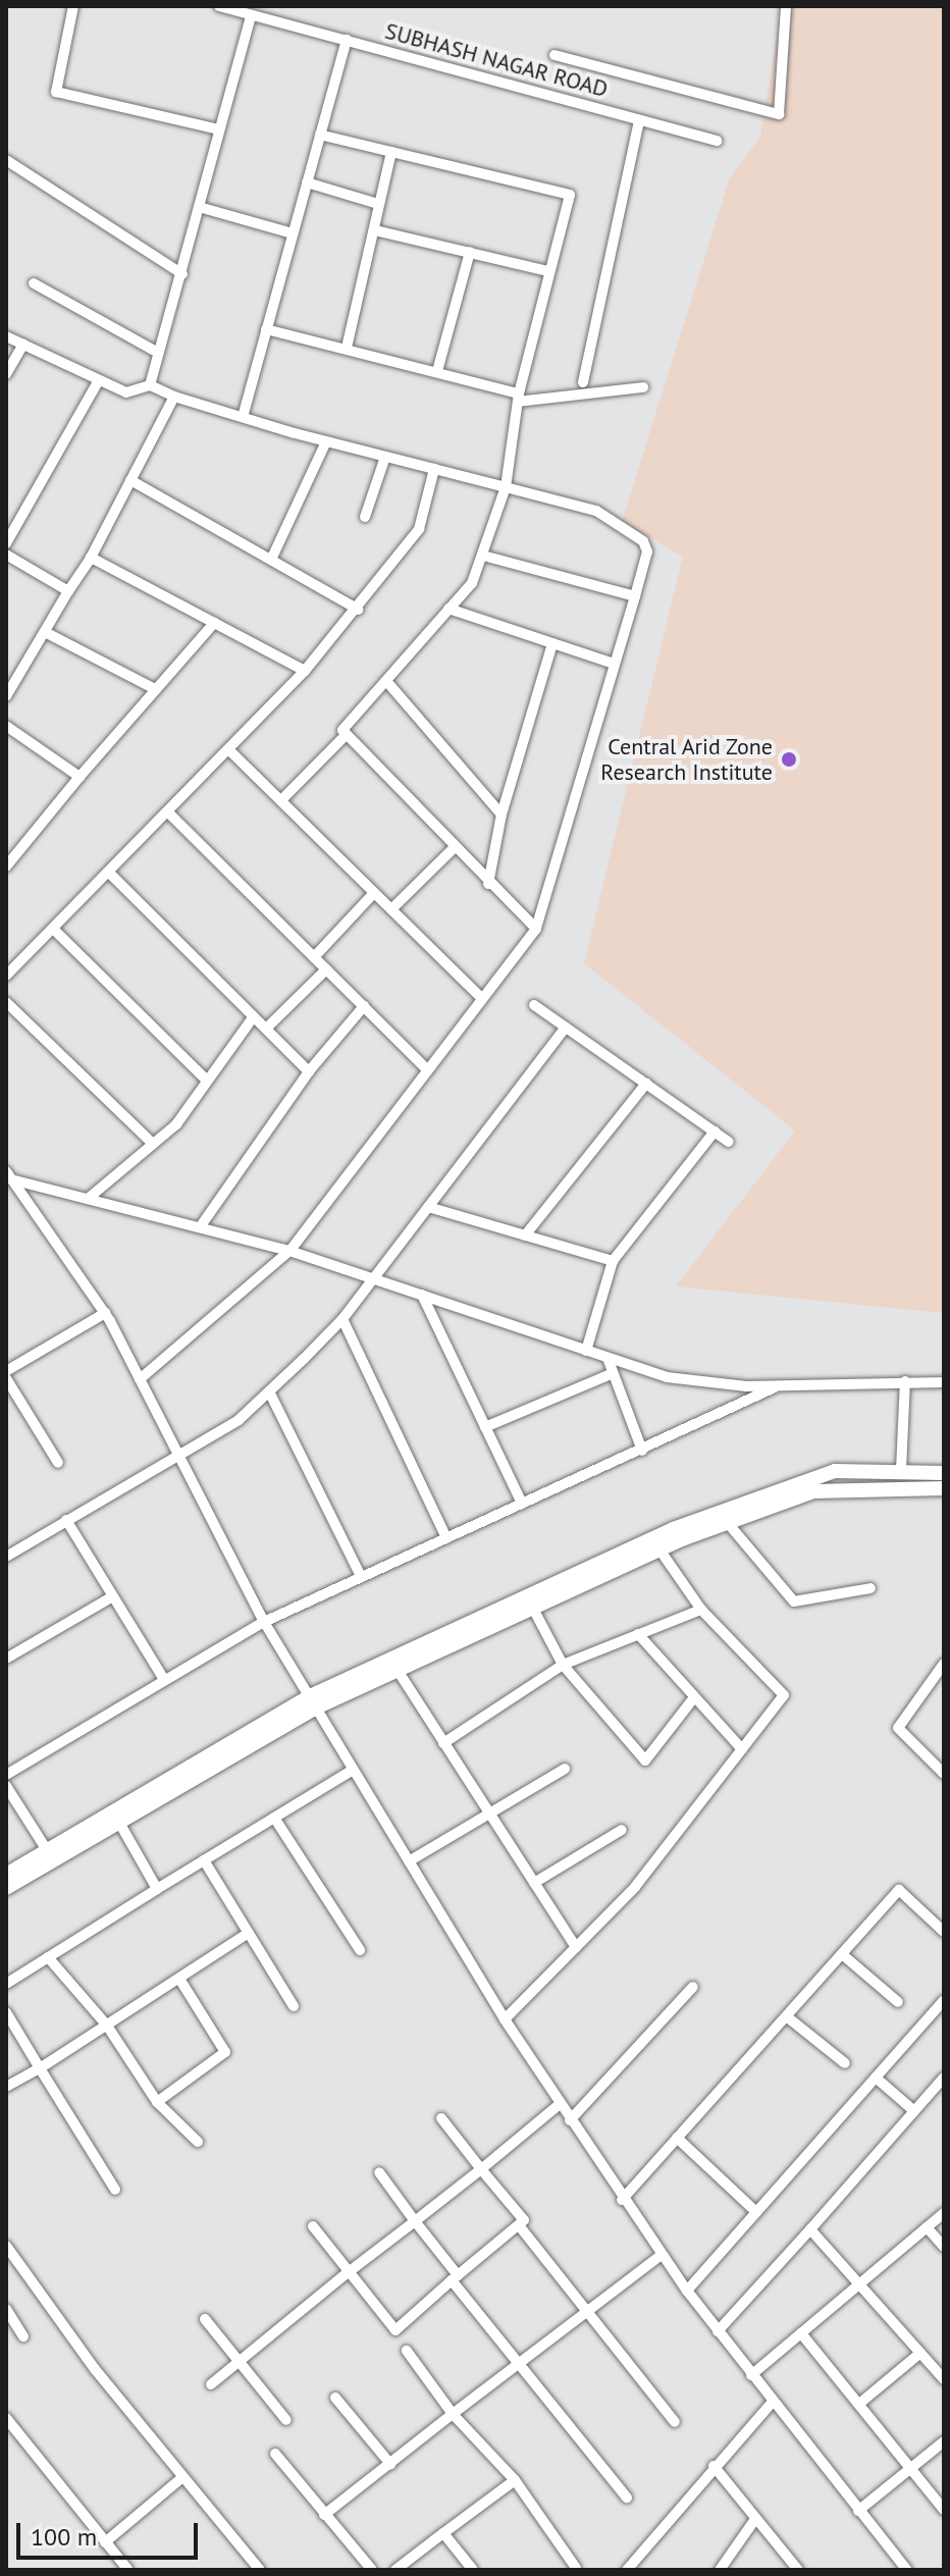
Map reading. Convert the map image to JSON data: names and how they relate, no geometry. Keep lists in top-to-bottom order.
{
  "streets": {
    "street": ["SUBHASH NAGAR ROAD"]
  },
  "places": ["Central Arid Zone Research Institute"],
  "scale_bar": "100 m"
}
